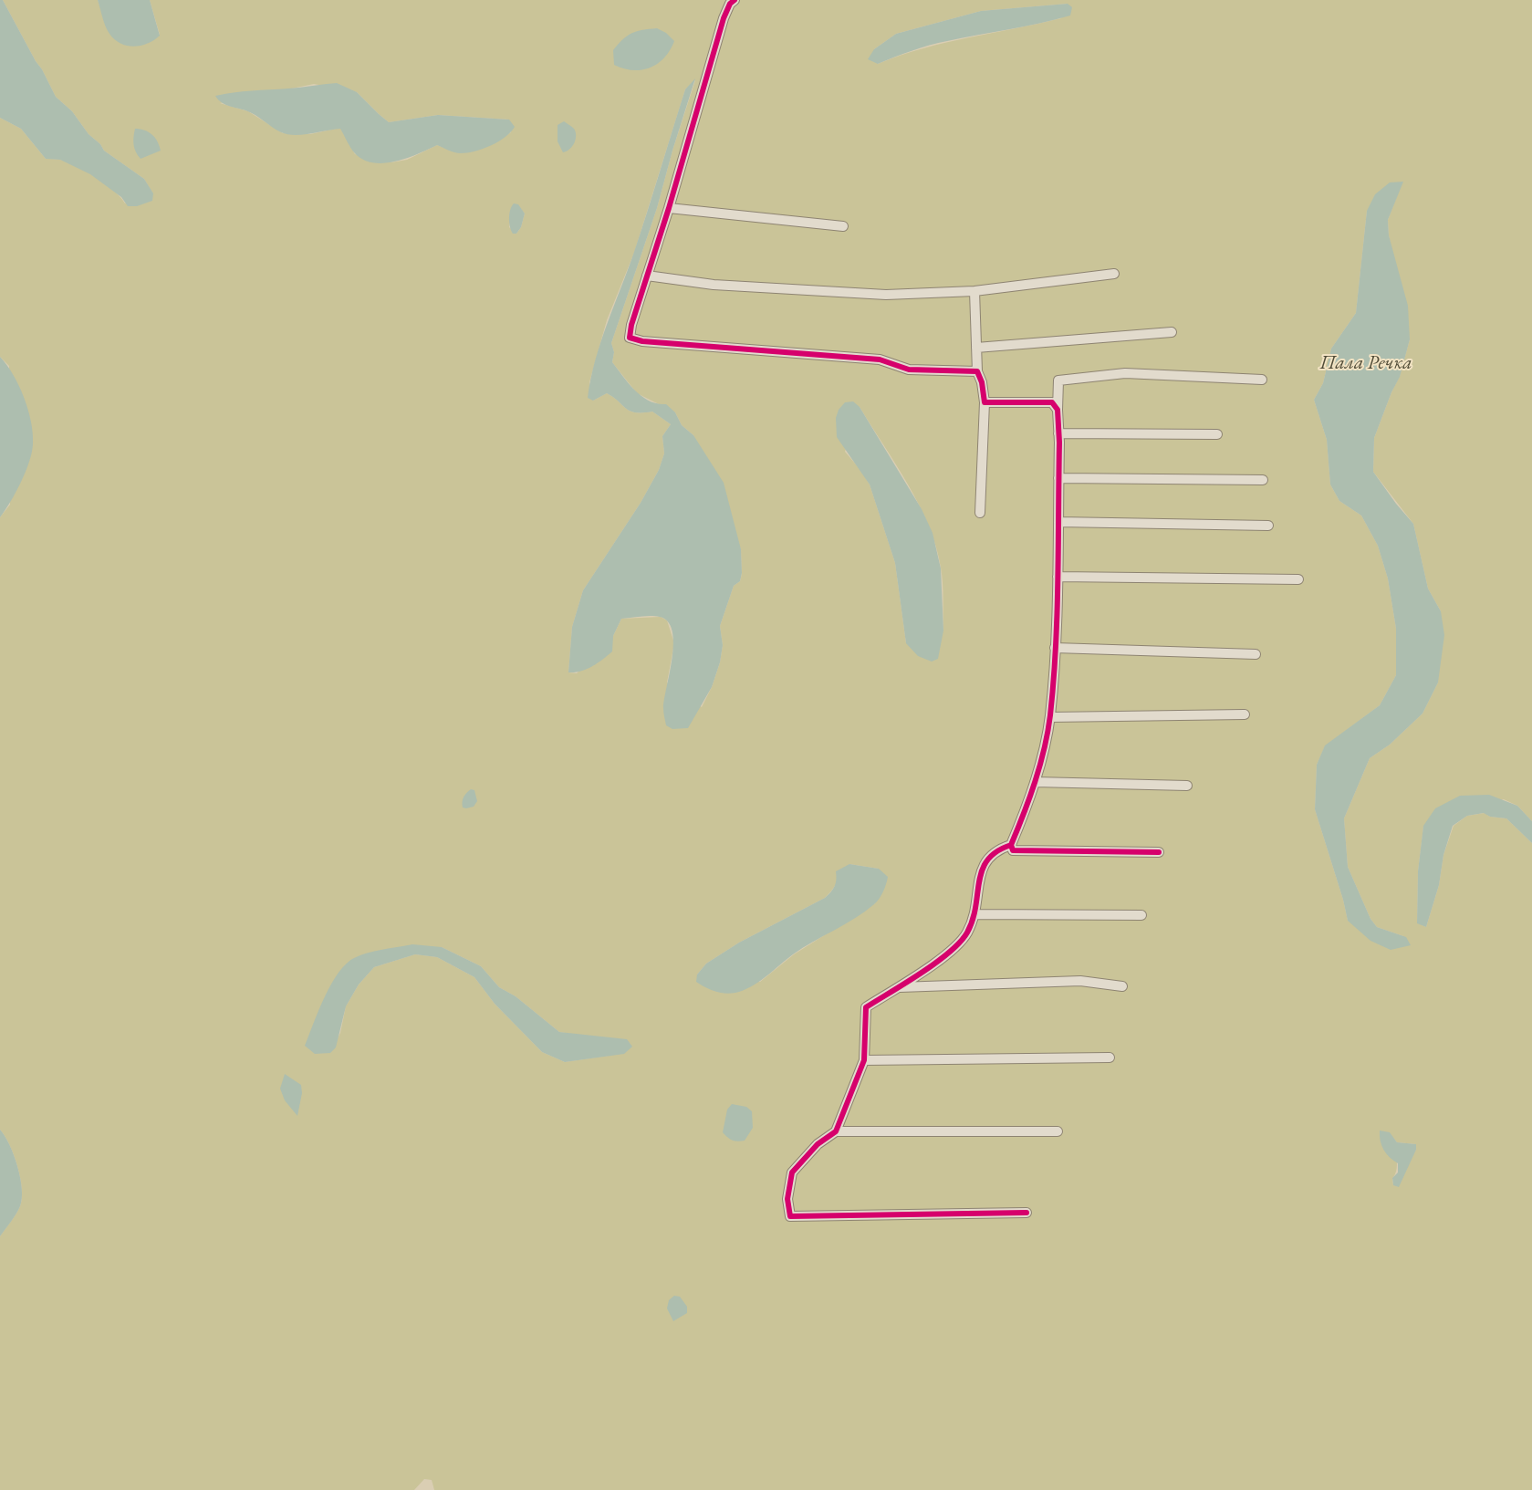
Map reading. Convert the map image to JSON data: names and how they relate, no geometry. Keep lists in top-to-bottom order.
{
  "water": ["Пала Речка"]
}
